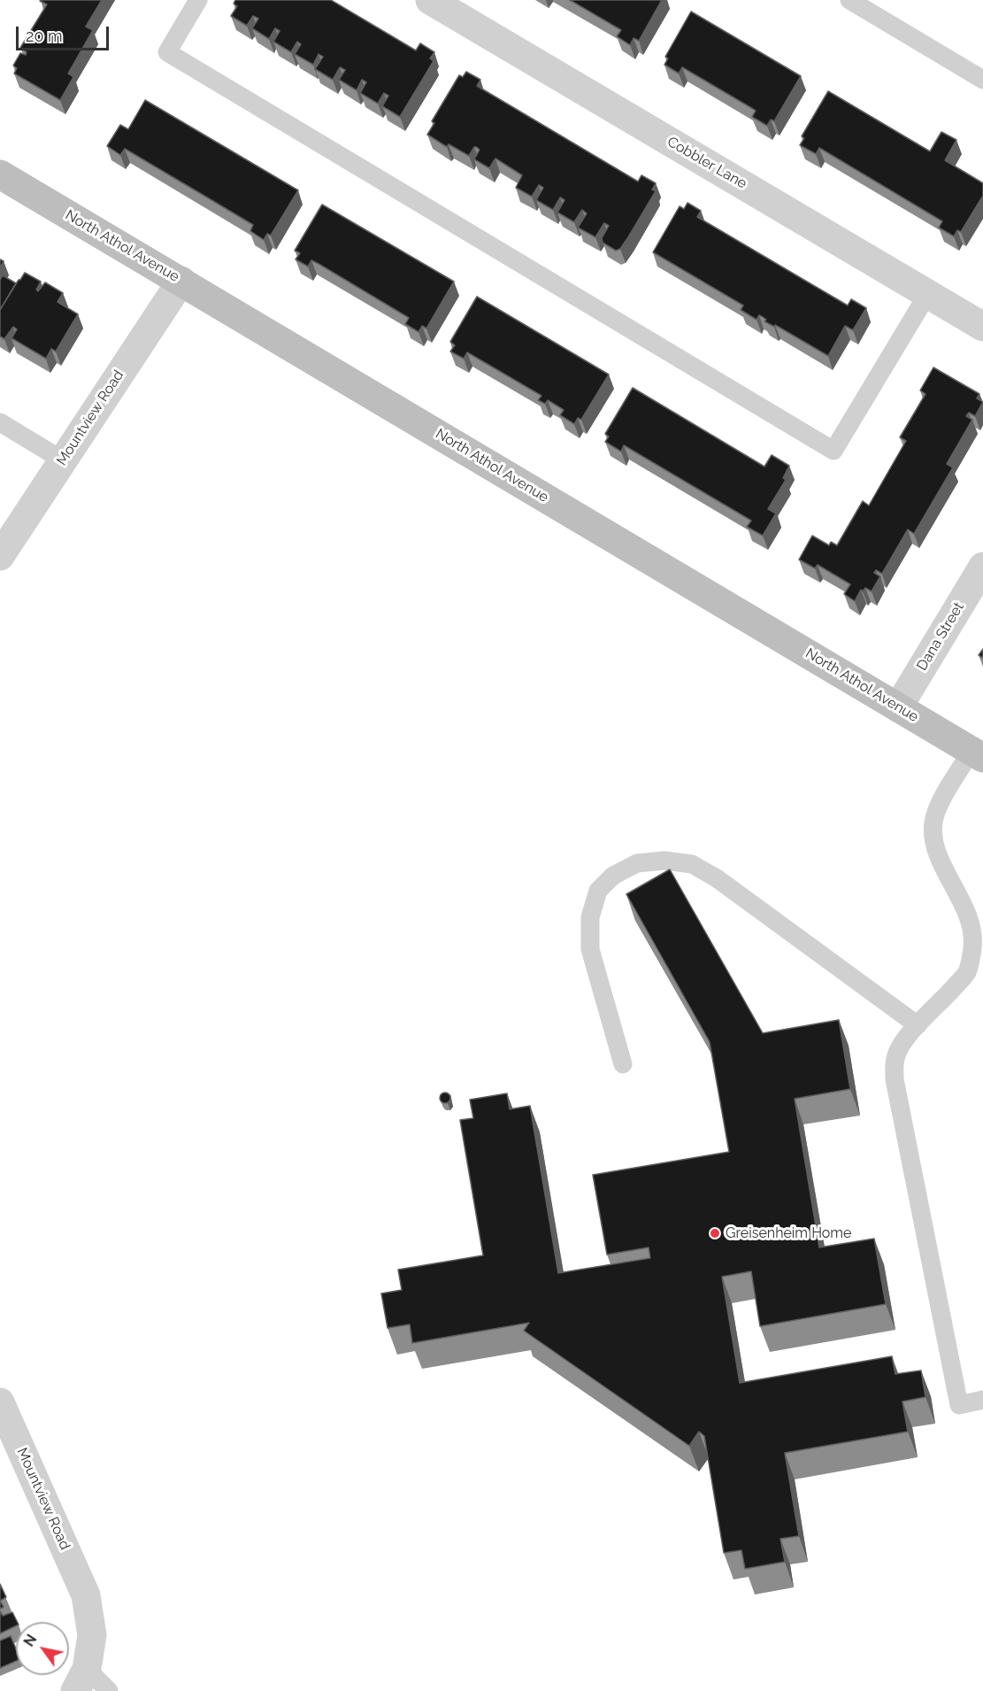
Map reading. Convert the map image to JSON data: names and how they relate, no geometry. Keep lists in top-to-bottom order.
{
  "streets": {
    "street": [
      "Cobbler Lane",
      "North Athol Avenue",
      "Mountview Road",
      "Dana Street"
    ]
  },
  "crossings": [
    ["North Athol Avenue", "Mountview Road"],
    ["North Athol Avenue", "Dana Street"]
  ],
  "places": ["Greisenheim Home"],
  "scale_bar": "20 m",
  "north": "top left"
}
